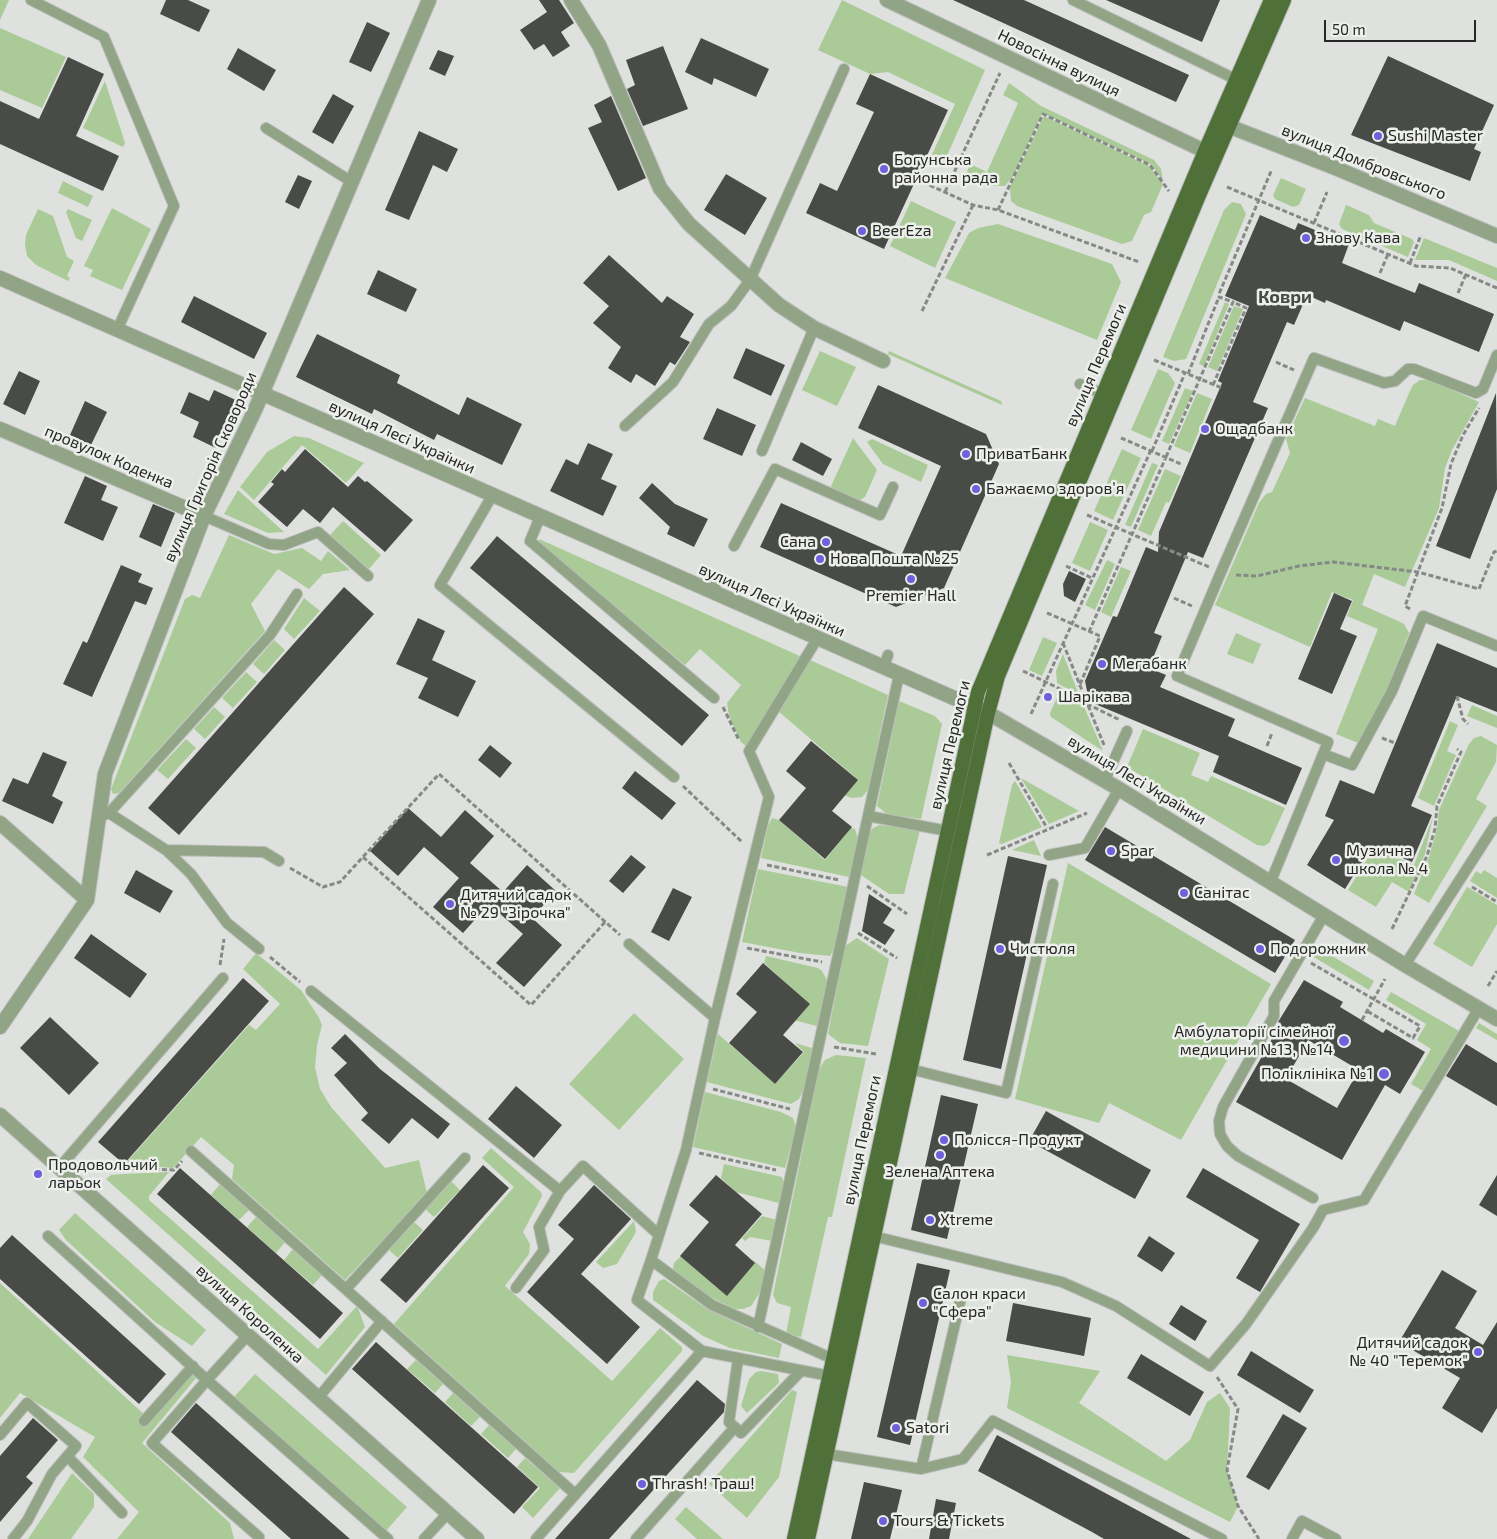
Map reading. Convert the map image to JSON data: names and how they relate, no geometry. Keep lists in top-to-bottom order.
{
  "streets": {
    "main road": ["вулиця Перемоги"],
    "street": [
      "Новосінна вулиця",
      "вулиця Домбровського",
      "вулиця Лесі Українки",
      "провулок Коденка",
      "вулиця Григорія Сковороди",
      "вулиця Короленка"
    ]
  },
  "crossings": [
    ["Новосінна вулиця", "вулиця Перемоги"],
    ["вулиця Домбровського", "вулиця Перемоги"],
    ["вулиця Перемоги", "вулиця Лесі Українки"],
    ["вулиця Лесі Українки", "вулиця Григорія Сковороди"],
    ["провулок Коденка", "вулиця Григорія Сковороди"]
  ],
  "districts": ["Коври"],
  "places": [
    "Sushi Master",
    "Богунська районна рада",
    "BeerЕza",
    "Знову Кава",
    "Ощадбанк",
    "ПриватБанк",
    "Бажаємо здоровʼя",
    "Сана",
    "Нова Пошта №25",
    "Premier Hall",
    "Мегабанк",
    "Шарікава",
    "Spar",
    "Музична школа № 4",
    "Санітас",
    "Дитячий садок № 29 \"Зірочка\"",
    "Чистюля",
    "Подорожник",
    "Амбулаторії сімейної медицини №13, №14",
    "Поліклініка №1",
    "Полісся-Продукт",
    "Зелена Аптека",
    "Продовольчий ларьок",
    "Xtreme",
    "Салон краси \"Сфера\"",
    "Дитячий садок № 40 \"Теремок\"",
    "Satori",
    "Thrash! Траш!",
    "Tours & Tickets"
  ],
  "scale_bar": "50 m"
}
